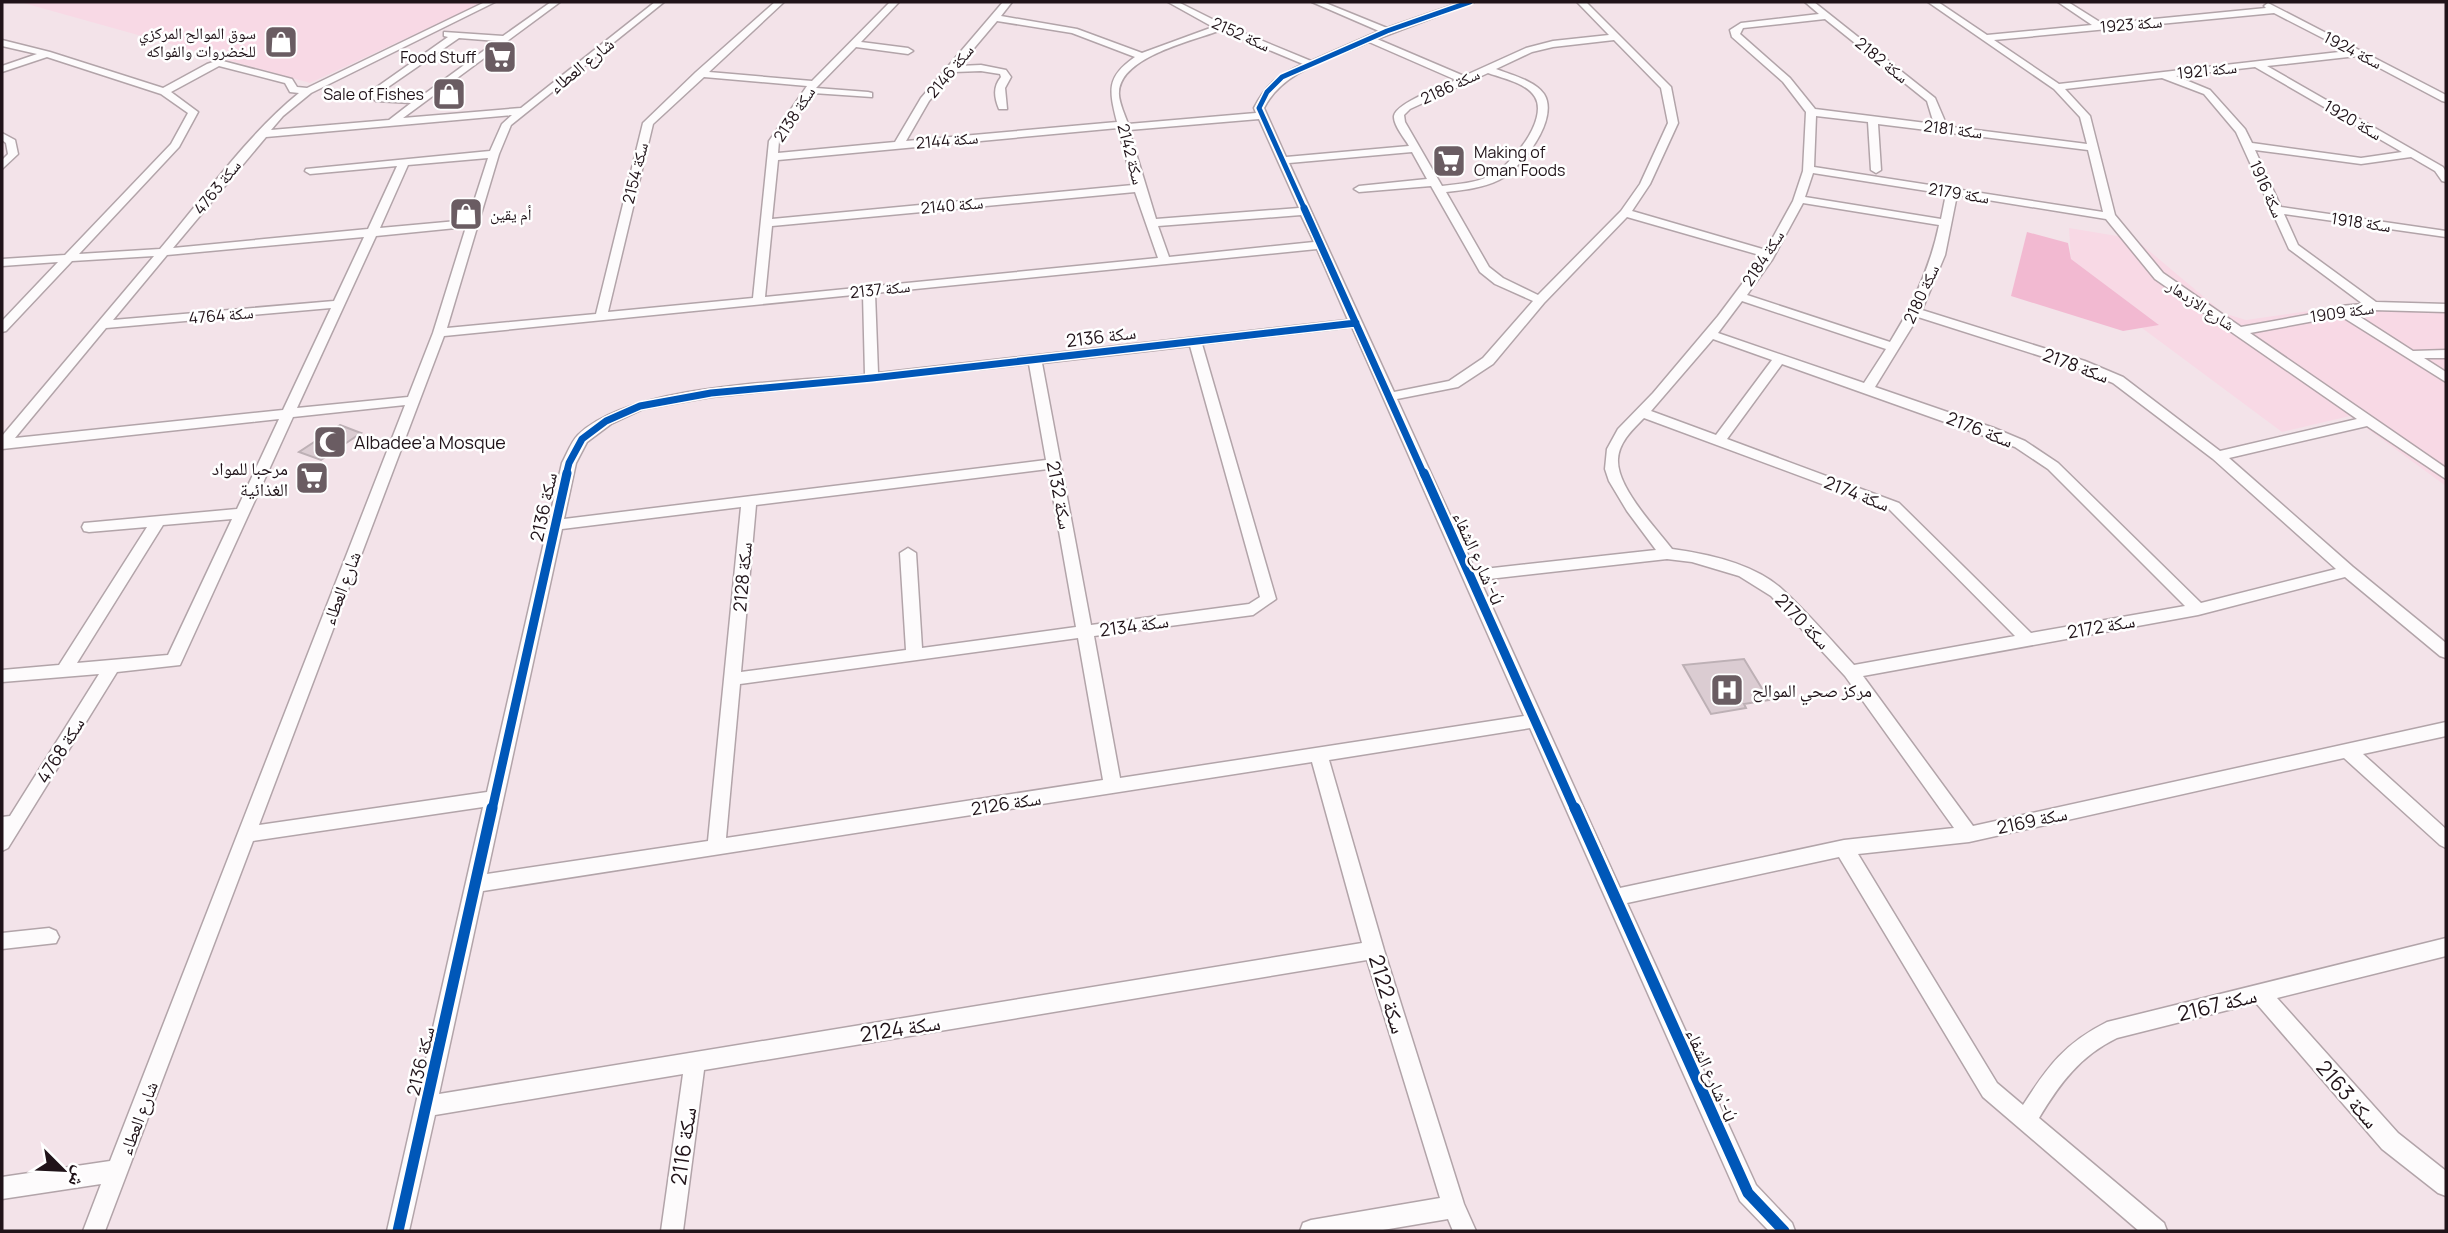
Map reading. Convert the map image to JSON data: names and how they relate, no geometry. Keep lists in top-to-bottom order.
{
  "streets": {
    "street": [
      "سكة 1923",
      "سكة 2152",
      "سكة 1924",
      "سكة 2182",
      "شارع العطاء",
      "سكة 1921",
      "سكة 2146",
      "سكة 2186",
      "سكة 2138",
      "سكة 1920",
      "سكة 2181",
      "سكة 2144",
      "سكة 2142",
      "سكة 2154",
      "سكة 4763",
      "سكة 1916",
      "سكة 2179",
      "سكة 2140",
      "سكة 1918",
      "سكة 2184",
      "سكة 2137",
      "سكة 2180",
      "شارع الازدهار",
      "سكة 1909",
      "سكة 4764",
      "سكة 2136",
      "سكة 2178",
      "سكة 2176",
      "سكة 2174",
      "سكة 2132",
      "شارع الشفاء'-ú",
      "سكة 2128",
      "سكة 2170",
      "سكة 2134",
      "سكة 2172",
      "سكة 4768",
      "سكة 2126",
      "سكة 2169",
      "سكة 2122",
      "سكة 2167",
      "سكة 2124",
      "سكة 2163",
      "سكة 2116"
    ]
  },
  "crossings": [
    ["سكة 1923", "سكة 1924"],
    ["سكة 1923", "شارع الازدهار"],
    ["سكة 2152", "سكة 2142"],
    ["سكة 1924", "سكة 1921"],
    ["سكة 2182", "سكة 2181"],
    ["شارع العطاء", "سكة 2137"],
    ["سكة 1921", "سكة 1920"],
    ["سكة 1921", "سكة 1916"],
    ["سكة 1921", "شارع الازدهار"],
    ["سكة 2146", "سكة 2144"],
    ["سكة 2138", "سكة 2144"],
    ["سكة 2138", "سكة 2140"],
    ["سكة 2138", "سكة 2137"],
    ["سكة 2181", "سكة 2184"],
    ["سكة 2181", "شارع الازدهار"],
    ["سكة 2144", "سكة 2142"],
    ["سكة 2144", "شارع الشفاء'-ú"],
    ["سكة 2142", "سكة 2140"],
    ["سكة 2142", "سكة 2137"],
    ["سكة 2154", "سكة 2137"],
    ["سكة 4763", "سكة 4764"],
    ["سكة 1916", "سكة 1918"],
    ["سكة 1916", "سكة 1909"],
    ["سكة 2179", "سكة 2184"],
    ["سكة 2179", "سكة 2180"],
    ["سكة 2179", "شارع الازدهار"],
    ["سكة 2184", "سكة 2176"],
    ["سكة 2184", "سكة 2174"],
    ["سكة 2184", "سكة 2170"],
    ["سكة 2137", "شارع الشفاء'-ú"],
    ["سكة 2180", "سكة 2178"],
    ["سكة 2180", "سكة 2176"],
    ["شارع الازدهار", "سكة 1909"],
    ["سكة 2136", "سكة 2132"],
    ["سكة 2136", "شارع الشفاء'-ú"],
    ["سكة 2136", "سكة 2134"],
    ["سكة 2136", "سكة 2126"],
    ["سكة 2136", "سكة 2124"],
    ["سكة 2178", "سكة 2172"],
    ["سكة 2176", "سكة 2172"],
    ["سكة 2174", "سكة 2172"],
    ["سكة 2132", "سكة 2134"],
    ["سكة 2132", "سكة 2126"],
    ["شارع الشفاء'-ú", "سكة 2170"],
    ["شارع الشفاء'-ú", "سكة 2126"],
    ["شارع الشفاء'-ú", "سكة 2169"],
    ["سكة 2128", "سكة 2134"],
    ["سكة 2128", "سكة 2126"],
    ["سكة 2170", "سكة 2172"],
    ["سكة 2170", "سكة 2169"],
    ["سكة 2126", "سكة 2122"],
    ["سكة 2122", "سكة 2124"],
    ["سكة 2167", "سكة 2163"],
    ["سكة 2124", "سكة 2116"]
  ],
  "places": {
    "shop": ["سوق الموالح المركزي للخضروات والفواكه", "Sale of Fishes", "أم يقين"],
    "supermarket": ["Food Stuff", "Making of Oman Foods", "مرحبا للمواد الغذائية"],
    "mosque": ["Albadee'a Mosque"],
    "hospital": ["مركز صحي الموالح"]
  },
  "north": "bottom right"
}
